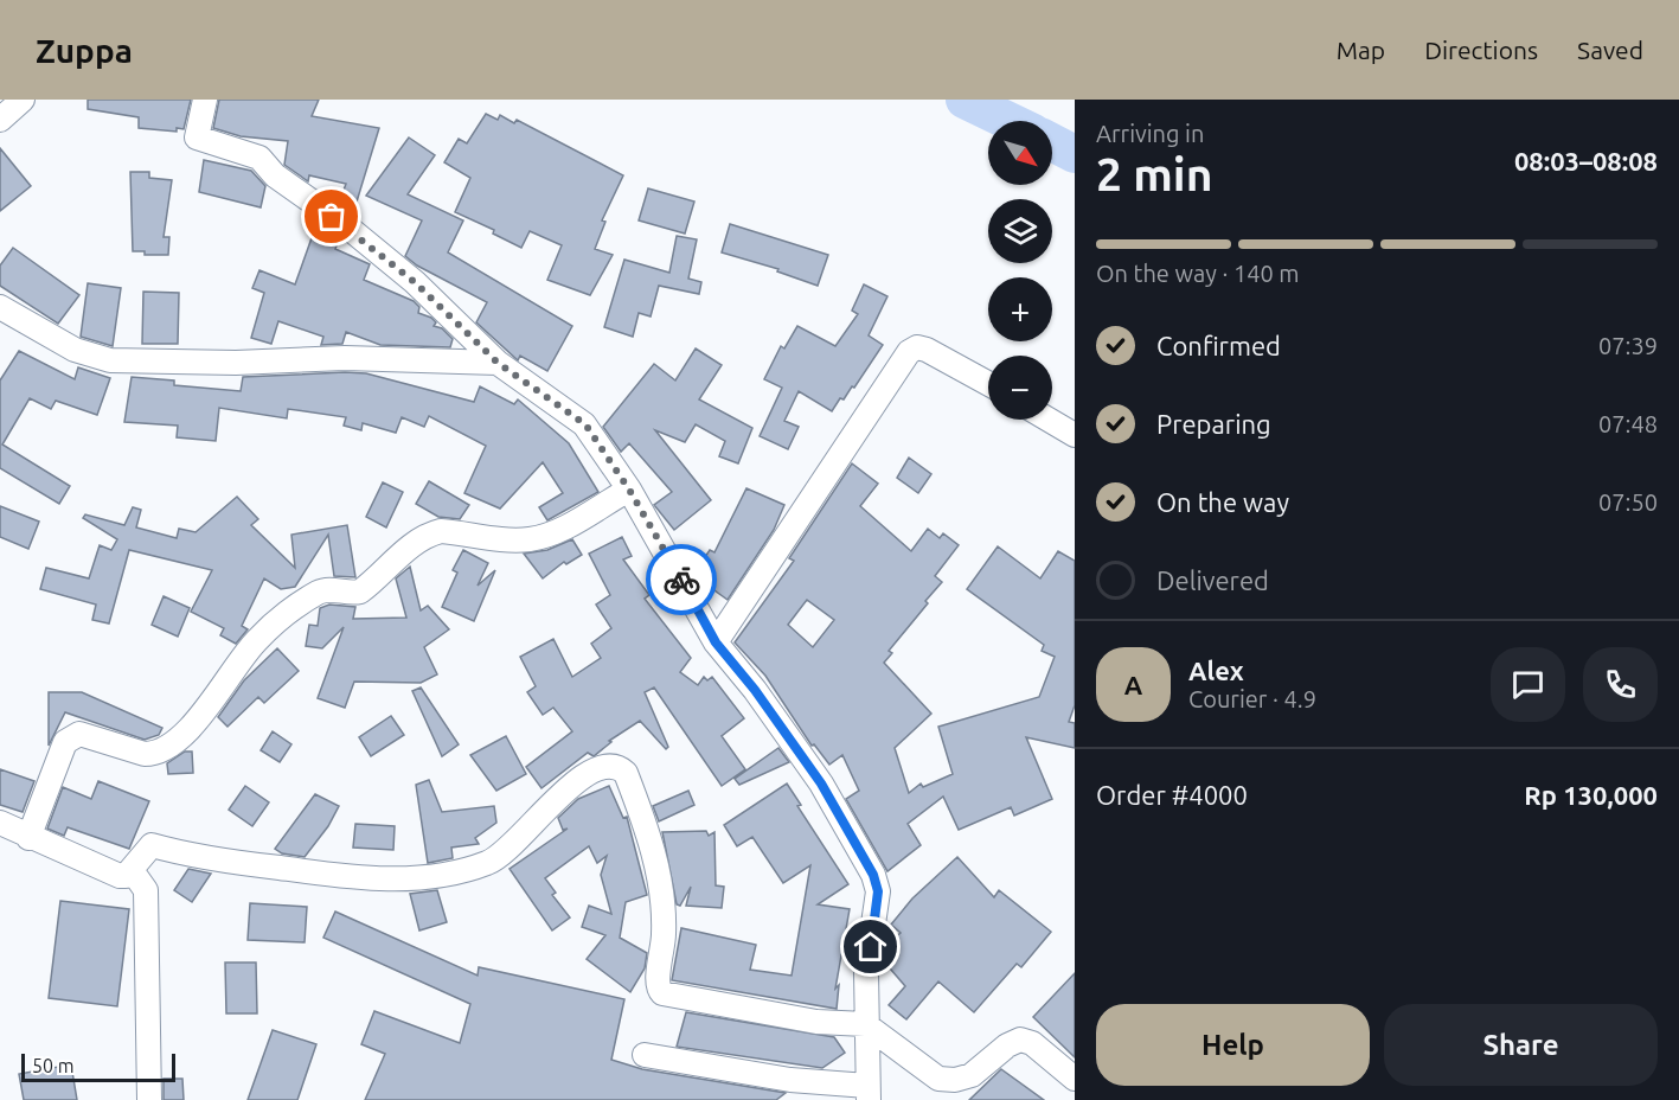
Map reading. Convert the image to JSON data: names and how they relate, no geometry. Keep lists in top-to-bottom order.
{
  "scale_bar": "50 m",
  "north": "bottom right",
  "page": {
    "header": "Zuppa",
    "nav": ["Map", "Directions", "Saved"],
    "heading": ["2 min", "Arriving in", "08:03–08:08"],
    "panel": [
      "Alex",
      "Courier · 4.9",
      "Order #4000",
      "Rp 130,000"
    ],
    "map_buttons": ["+", "−"],
    "bar": "On the way · 140 m",
    "list": [
      ["Confirmed", "07:39"],
      ["Preparing", "07:48"],
      ["On the way", "07:50"],
      "Delivered"
    ],
    "round": "A",
    "buttons": ["Help", "Share"],
    "scale": "50 m"
  }
}
